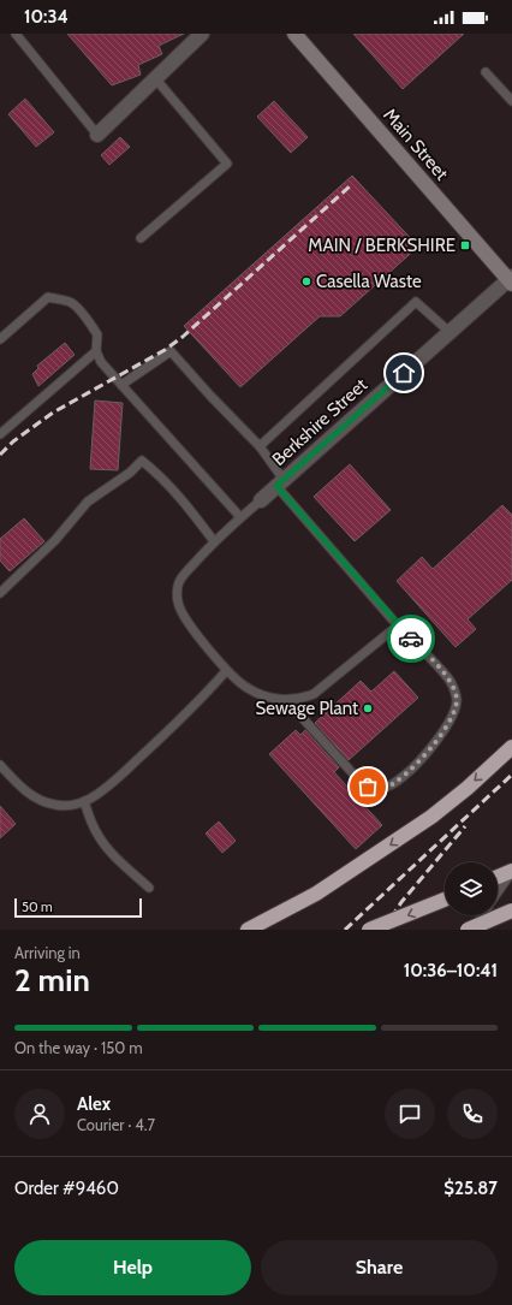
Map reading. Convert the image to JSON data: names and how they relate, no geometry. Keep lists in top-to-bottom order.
{
  "streets": {
    "main road": ["Main Street"],
    "street": ["Berkshire Street"]
  },
  "crossings": [
    ["Main Street", "Berkshire Street"]
  ],
  "places": {
    "transit": ["MAIN / BERKSHIRE"],
    "other": ["Casella Waste", "Sewage Plant"]
  },
  "scale_bar": "50 m",
  "page": {
    "status": "10:34",
    "scale": "50 m",
    "heading": ["2 min", "Arriving in", "10:36–10:41"],
    "panel": [
      "Alex",
      "Courier · 4.7",
      "Order #9460",
      "$25.87"
    ],
    "bar": "On the way · 150 m",
    "buttons": ["Help", "Share"]
  }
}
